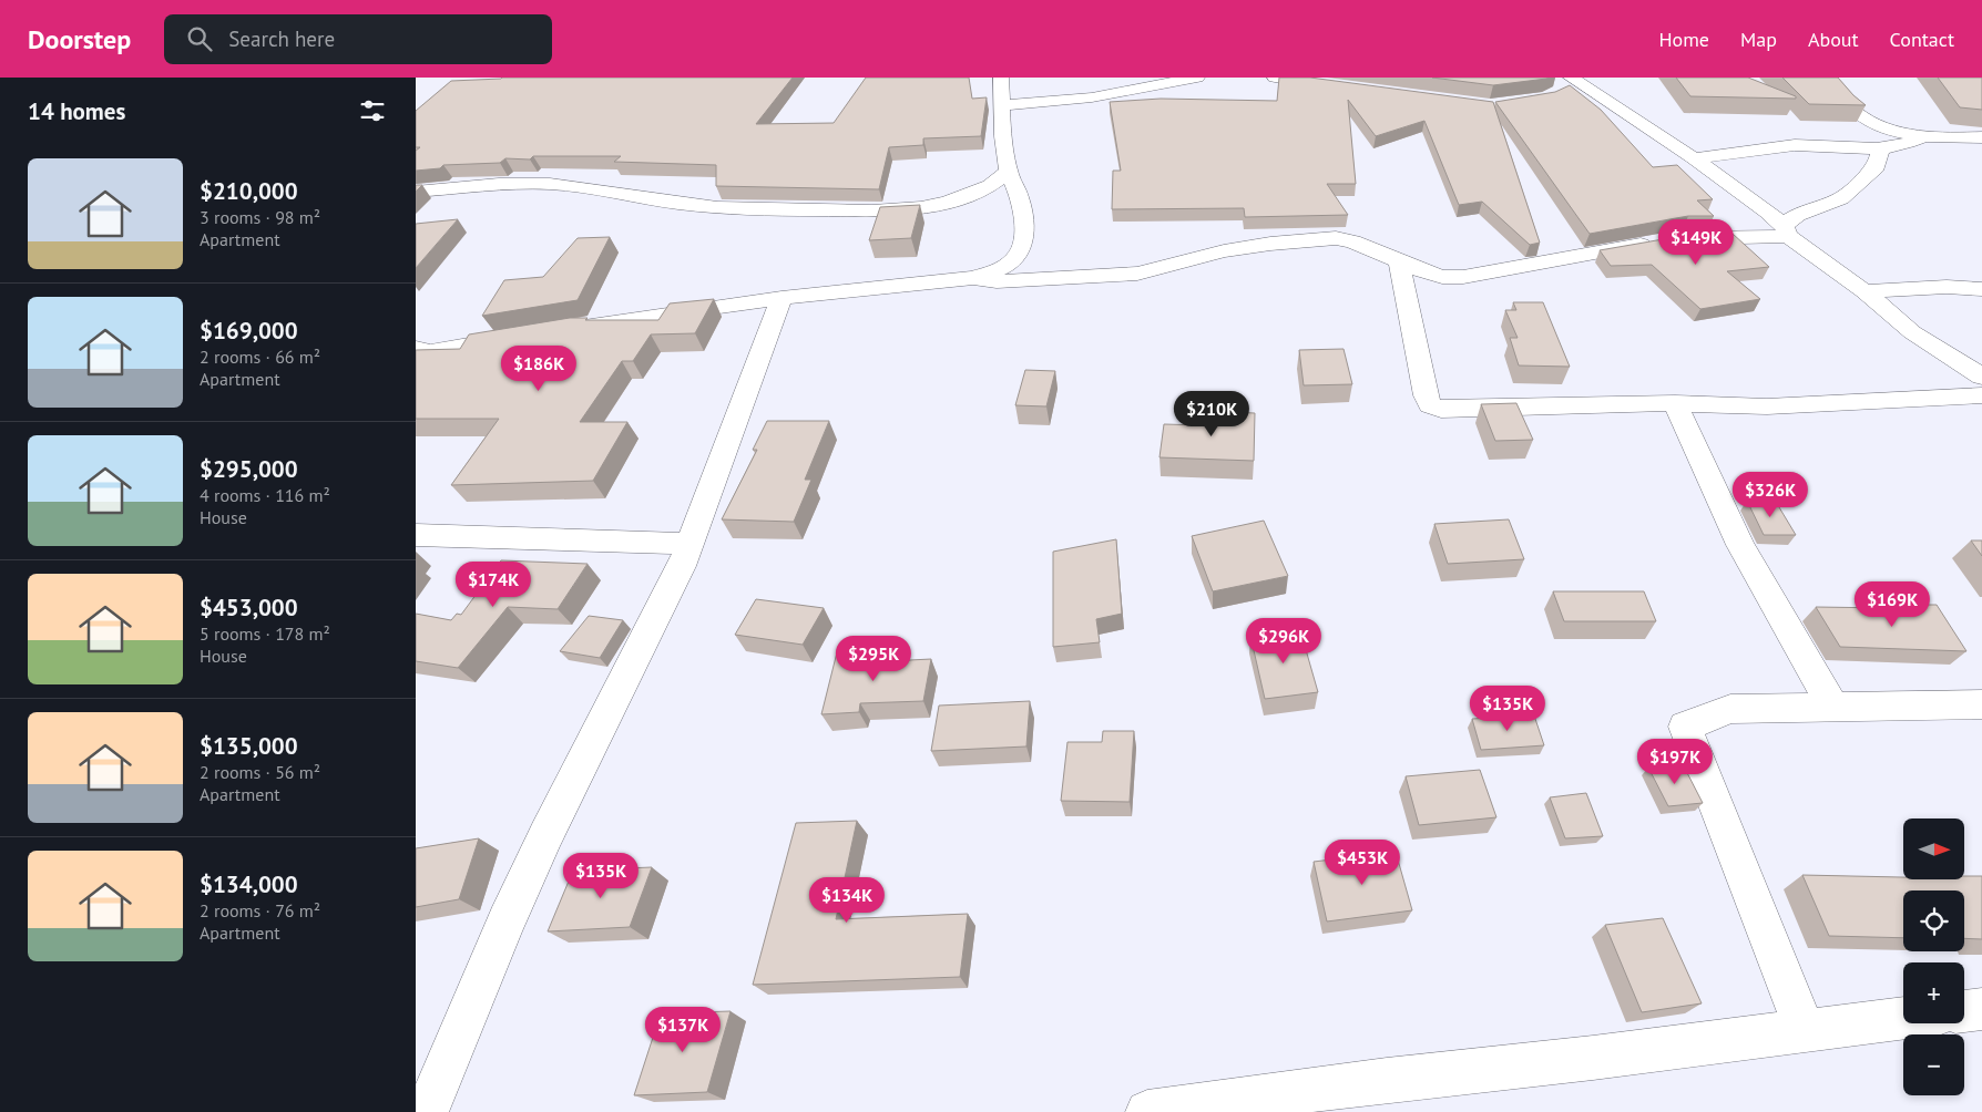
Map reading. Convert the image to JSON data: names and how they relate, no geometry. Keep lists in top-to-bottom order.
{
  "north": "right",
  "page": {
    "header": "Doorstep",
    "search": "Search here",
    "nav": [
      "Home",
      "Map",
      "About",
      "Contact"
    ],
    "heading": "14 homes",
    "list": [
      {
        "name": "$210,000",
        "note": "3 rooms · 98 m² · Apartment"
      },
      {
        "name": "$169,000",
        "note": "2 rooms · 66 m² · Apartment"
      },
      {
        "name": "$295,000",
        "note": "4 rooms · 116 m² · House"
      },
      {
        "name": "$453,000",
        "note": "5 rooms · 178 m² · House"
      },
      {
        "name": "$135,000",
        "note": "2 rooms · 56 m² · Apartment"
      },
      {
        "name": "$134,000",
        "note": "2 rooms · 76 m² · Apartment"
      }
    ],
    "price": [
      "$149K",
      "$186K",
      "$210K",
      "$326K",
      "$174K",
      "$169K",
      "$296K",
      "$295K",
      "$135K",
      "$197K",
      "$453K",
      "$135K",
      "$134K",
      "$137K"
    ],
    "map_buttons": ["+", "−"]
  }
}
